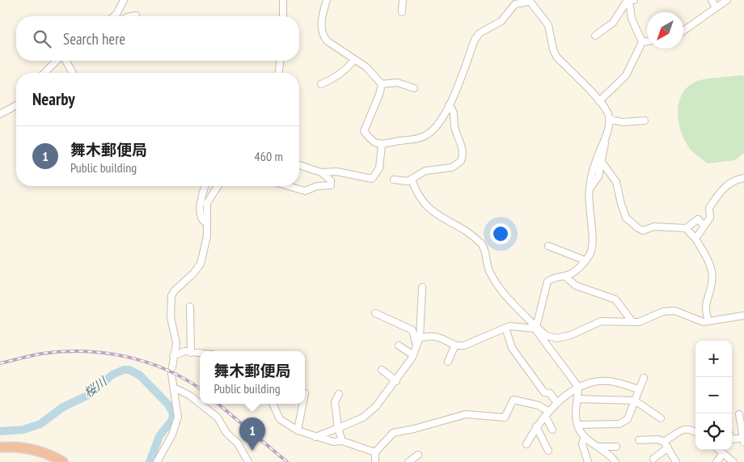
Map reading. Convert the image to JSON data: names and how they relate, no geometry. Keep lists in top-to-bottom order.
{
  "water": ["桜川"],
  "north": "bottom left",
  "page": {
    "search": "Search here",
    "heading": "Nearby",
    "list": [
      {
        "mark": "1",
        "name": "舞木郵便局",
        "note": "Public building",
        "value": "460 m"
      }
    ],
    "map_buttons": ["+", "−"],
    "popup": ["舞木郵便局", "Public building"],
    "pins": "1"
  }
}
